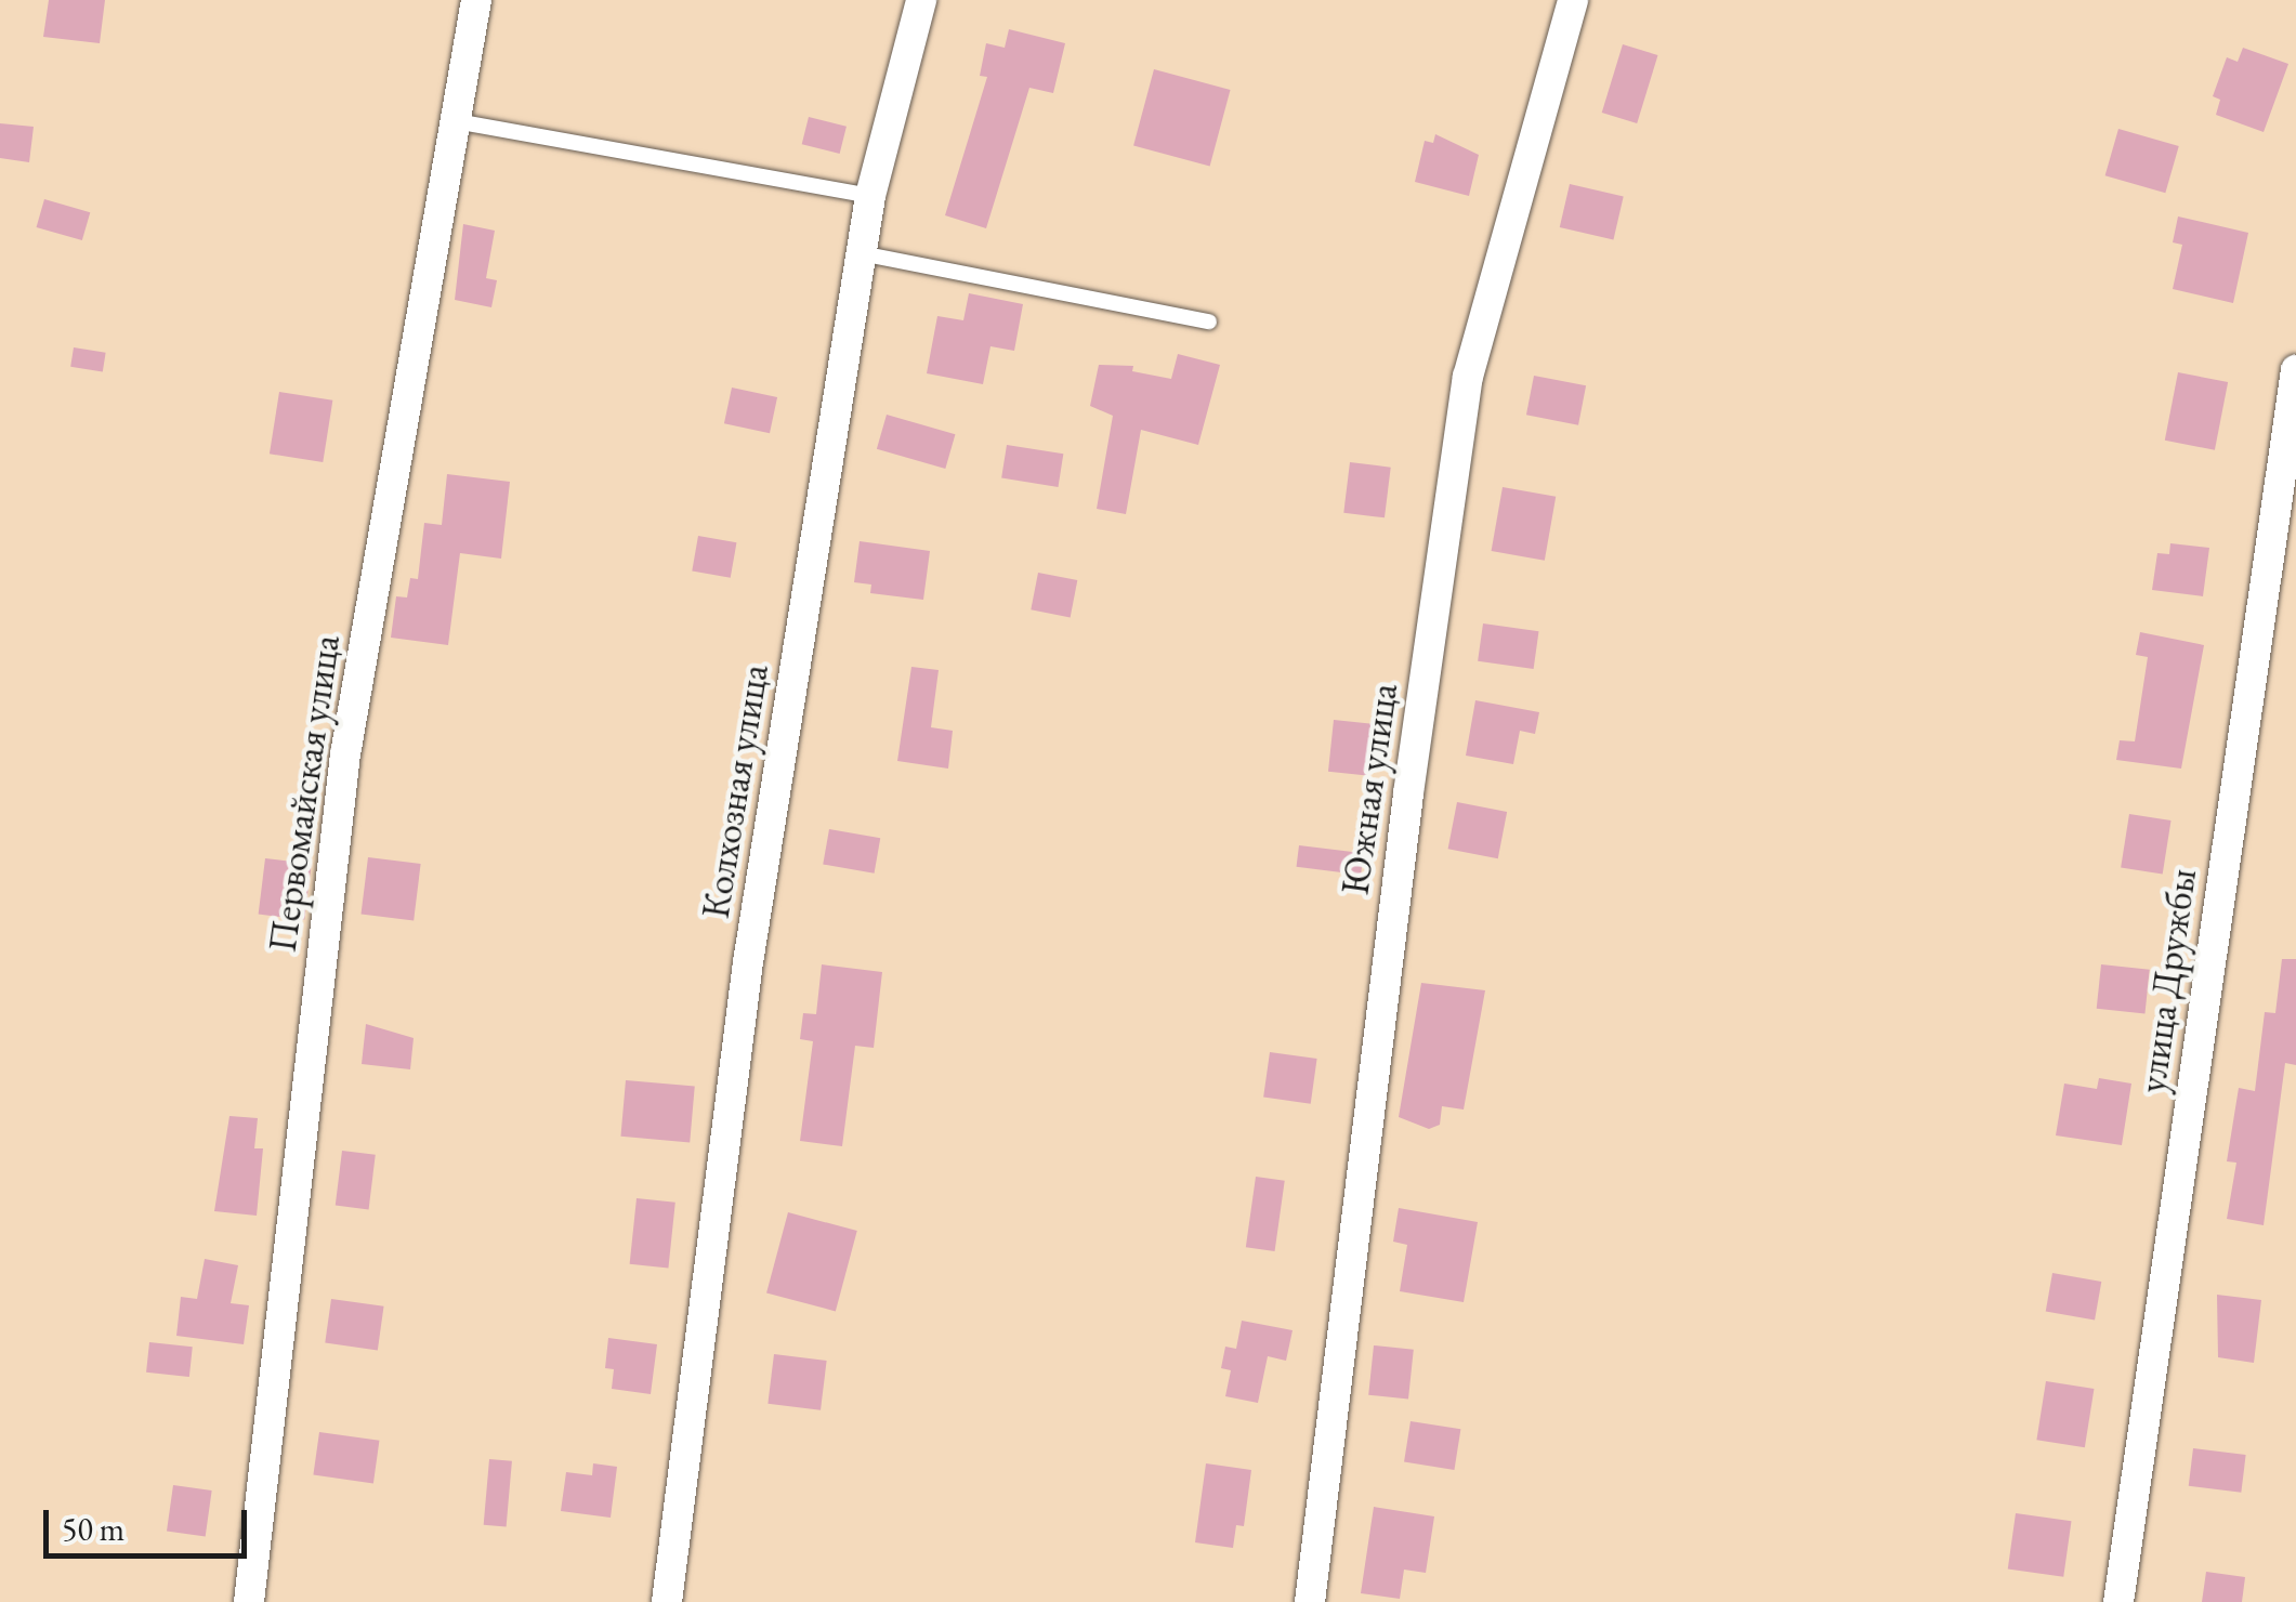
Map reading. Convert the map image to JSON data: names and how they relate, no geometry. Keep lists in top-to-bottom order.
{
  "streets": {
    "street": [
      "Южная улица",
      "Колхозная улица",
      "Первомайская улица",
      "улица Дружбы"
    ]
  },
  "scale_bar": "50 m"
}
